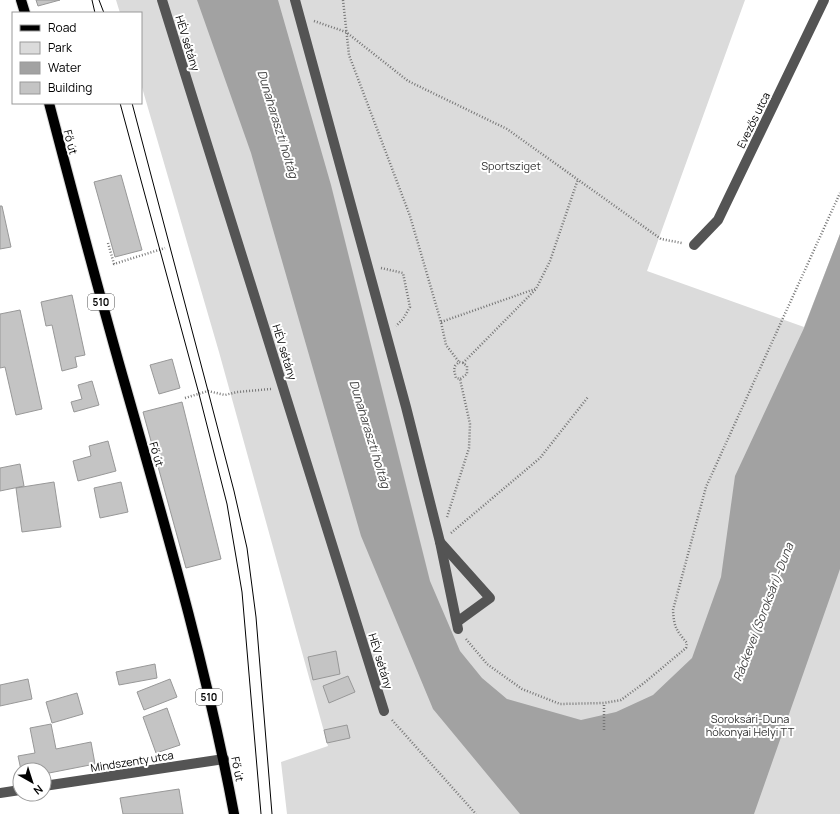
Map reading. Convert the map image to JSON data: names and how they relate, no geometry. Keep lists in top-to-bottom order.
{
  "streets": {
    "main road": ["Fő út", "510"],
    "street": ["HÉV sétány", "Evezős utca", "Mindszenty utca"]
  },
  "crossings": [
    ["Fő út", "Mindszenty utca"]
  ],
  "water": ["Dunaharaszti holtág", "Ráckevei (Soroksári)-Duna"],
  "parks": ["Sportsziget", "Soroksári-Duna hókonyai Helyi TT"],
  "legend": [
    "Road",
    "Park",
    "Water",
    "Building"
  ],
  "north": "bottom right"
}
